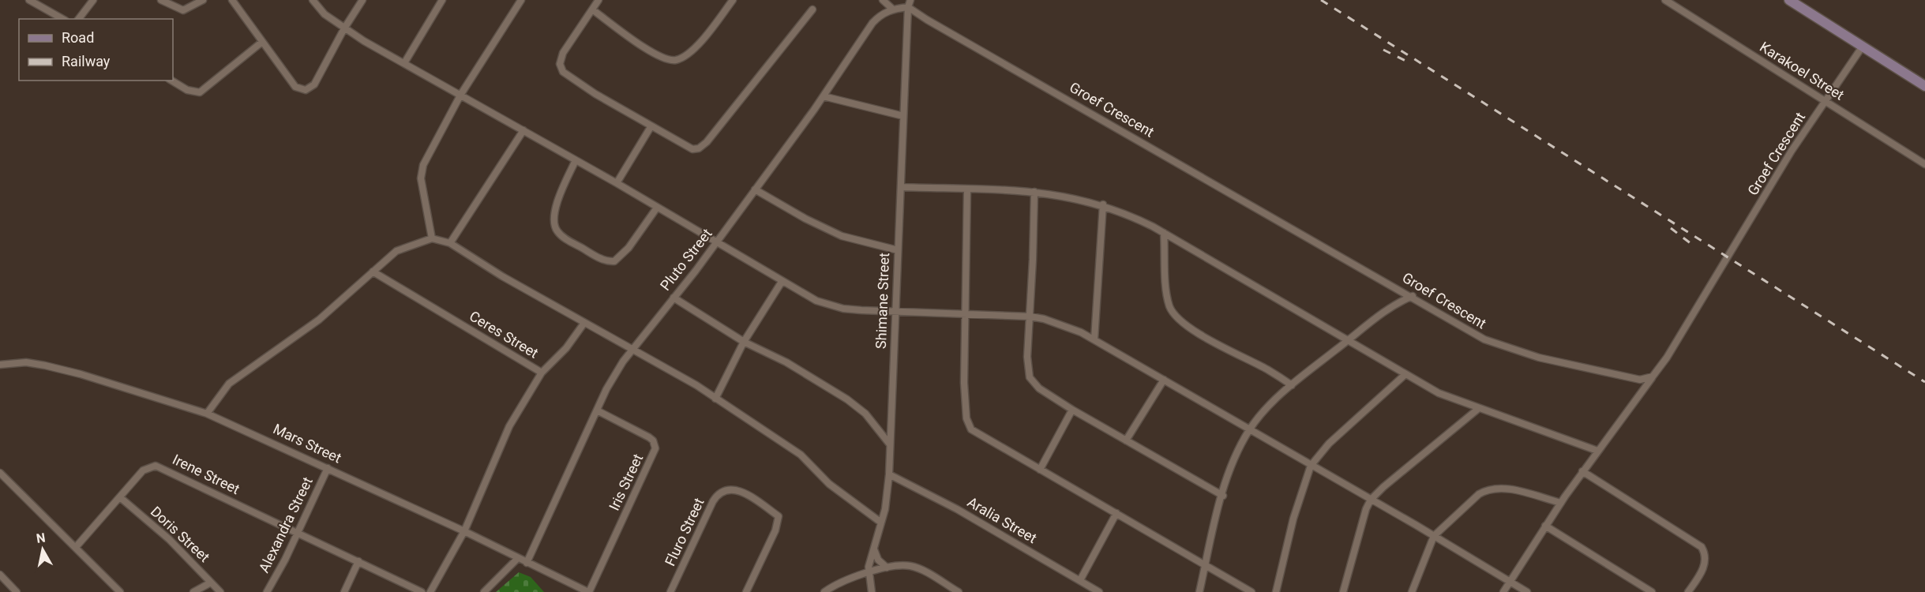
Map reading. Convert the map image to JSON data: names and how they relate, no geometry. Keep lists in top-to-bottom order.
{
  "streets": {
    "street": [
      "Karakoel Street",
      "Groef Crescent",
      "Pluto Street",
      "Shimane Street",
      "Ceres Street",
      "Mars Street",
      "Irene Street",
      "Iris Street",
      "Aralia Street",
      "Alexandra Street",
      "Fluro Street",
      "Doris Street"
    ]
  },
  "crossings": [
    ["Karakoel Street", "Groef Crescent"],
    ["Groef Crescent", "Pluto Street"],
    ["Groef Crescent", "Shimane Street"],
    ["Pluto Street", "Shimane Street"],
    ["Pluto Street", "Mars Street"],
    ["Pluto Street", "Iris Street"],
    ["Shimane Street", "Aralia Street"],
    ["Ceres Street", "Mars Street"],
    ["Mars Street", "Iris Street"],
    ["Mars Street", "Alexandra Street"],
    ["Irene Street", "Alexandra Street"],
    ["Irene Street", "Doris Street"]
  ],
  "legend": ["Road", "Railway"],
  "north": "top"
}
